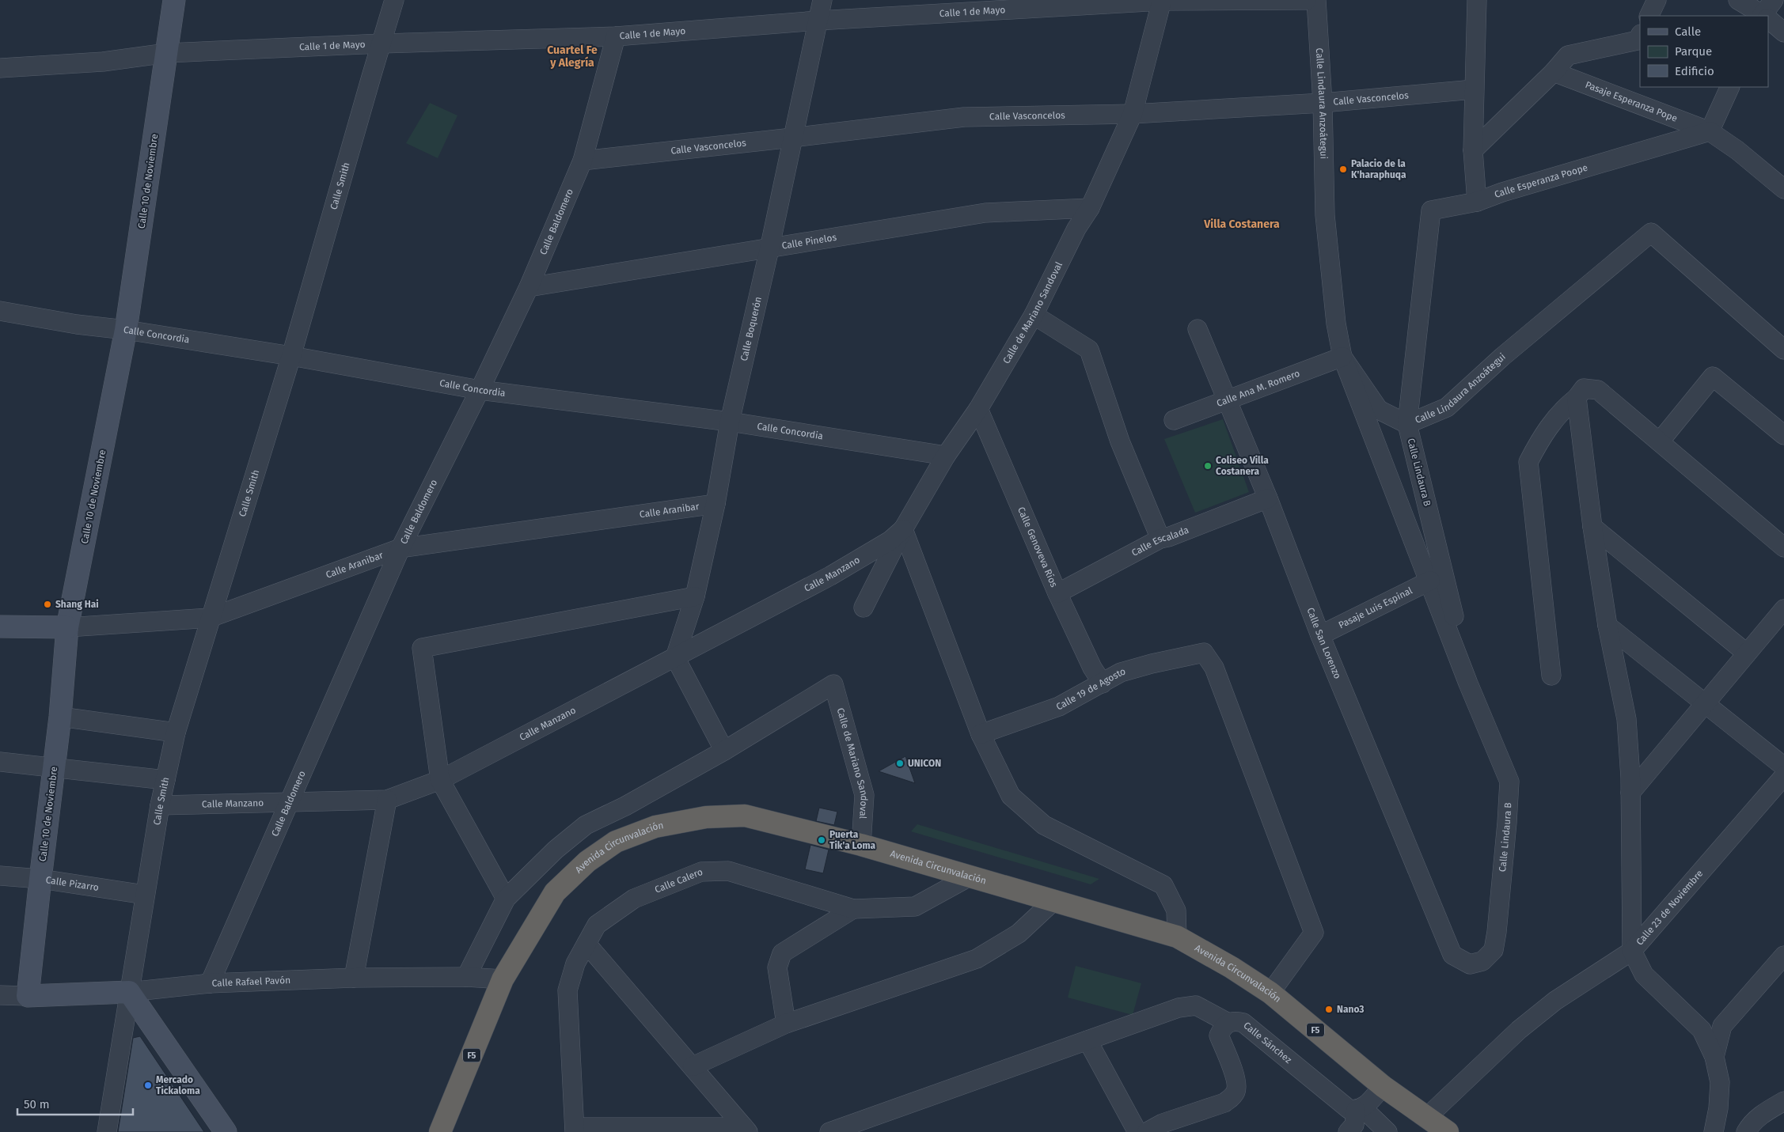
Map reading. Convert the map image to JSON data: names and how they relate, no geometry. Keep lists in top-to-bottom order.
{
  "streets": {
    "highway": ["Avenida Circunvalación", "F5"],
    "main road": ["Calle 10 de Noviembre", "Calle Rafael Pavón"],
    "street": [
      "Calle 1 de Mayo",
      "Calle Vasconcelos",
      "Pasaje Esperanza Pope",
      "Calle Lindaura Anzoátegui",
      "Calle Esperanza Poope",
      "Calle Smith",
      "Calle Baldomero",
      "Calle Pinelos",
      "Calle de Mariano Sandoval",
      "Calle Boquerón",
      "Calle Concordia",
      "Calle Ana M. Romero",
      "Calle Lindaura B",
      "Calle Aranibar",
      "Calle Escalada",
      "Calle Genoveva Ríos",
      "Calle Manzano",
      "Pasaje Luis Espinal",
      "Calle San Lorenzo",
      "Calle 19 de Agosto",
      "Calle Calero",
      "Calle Pizarro",
      "Calle 23 de Noviembre",
      "Calle Sánchez"
    ]
  },
  "crossings": [
    ["Calle 1 de Mayo", "Calle 10 de Noviembre"],
    ["Calle 1 de Mayo", "Calle Smith"],
    ["Calle 1 de Mayo", "Calle Baldomero"],
    ["Calle 1 de Mayo", "Calle de Mariano Sandoval"],
    ["Calle 1 de Mayo", "Calle Boquerón"],
    ["Calle Vasconcelos", "Calle Lindaura Anzoátegui"],
    ["Calle Vasconcelos", "Calle Baldomero"],
    ["Calle Vasconcelos", "Calle de Mariano Sandoval"],
    ["Calle Vasconcelos", "Calle Boquerón"],
    ["Pasaje Esperanza Pope", "Calle Esperanza Poope"],
    ["Calle Lindaura Anzoátegui", "Calle Ana M. Romero"],
    ["Calle Lindaura Anzoátegui", "Calle Lindaura B"],
    ["Calle 10 de Noviembre", "Calle Concordia"],
    ["Calle 10 de Noviembre", "Calle Aranibar"],
    ["Calle 10 de Noviembre", "Calle Pizarro"],
    ["Calle 10 de Noviembre", "Calle Rafael Pavón"],
    ["Calle Esperanza Poope", "Calle Lindaura B"],
    ["Calle Smith", "Calle Concordia"],
    ["Calle Smith", "Calle Aranibar"],
    ["Calle Smith", "Calle Manzano"],
    ["Calle Smith", "Calle Pizarro"],
    ["Calle Smith", "Calle Rafael Pavón"],
    ["Calle Baldomero", "Calle Pinelos"],
    ["Calle Baldomero", "Calle Concordia"],
    ["Calle Baldomero", "Calle Aranibar"],
    ["Calle Baldomero", "Calle Manzano"],
    ["Calle Baldomero", "Calle Rafael Pavón"],
    ["Calle Pinelos", "Calle de Mariano Sandoval"],
    ["Calle Pinelos", "Calle Boquerón"],
    ["Calle de Mariano Sandoval", "Calle Concordia"],
    ["Calle de Mariano Sandoval", "Calle Genoveva Ríos"],
    ["Calle de Mariano Sandoval", "Calle Manzano"],
    ["Calle de Mariano Sandoval", "Avenida Circunvalación"],
    ["Calle Boquerón", "Calle Concordia"],
    ["Calle Boquerón", "Calle Aranibar"],
    ["Calle Boquerón", "Calle Manzano"],
    ["Calle Ana M. Romero", "Calle Lindaura B"],
    ["Calle Ana M. Romero", "Calle San Lorenzo"],
    ["Calle Lindaura B", "Pasaje Luis Espinal"],
    ["Calle Lindaura B", "Calle San Lorenzo"],
    ["Calle Escalada", "Calle Genoveva Ríos"],
    ["Calle Escalada", "Calle San Lorenzo"],
    ["Calle Genoveva Ríos", "Calle 19 de Agosto"],
    ["Pasaje Luis Espinal", "Calle San Lorenzo"],
    ["Calle 19 de Agosto", "Avenida Circunvalación"],
    ["Avenida Circunvalación", "Calle Calero"],
    ["Avenida Circunvalación", "Calle Rafael Pavón"]
  ],
  "districts": ["Cuartel Fe y Alegría", "Villa Costanera"],
  "places": [
    "Palacio de la K'haraphuqa",
    "Coliseo Villa Costanera",
    "Shang Hai",
    "UNICON",
    "Puerta Tik'a Loma",
    "Nano3",
    "Mercado Tickaloma"
  ],
  "legend": ["Calle", "Parque", "Edificio"],
  "scale_bar": "50 m"
}
